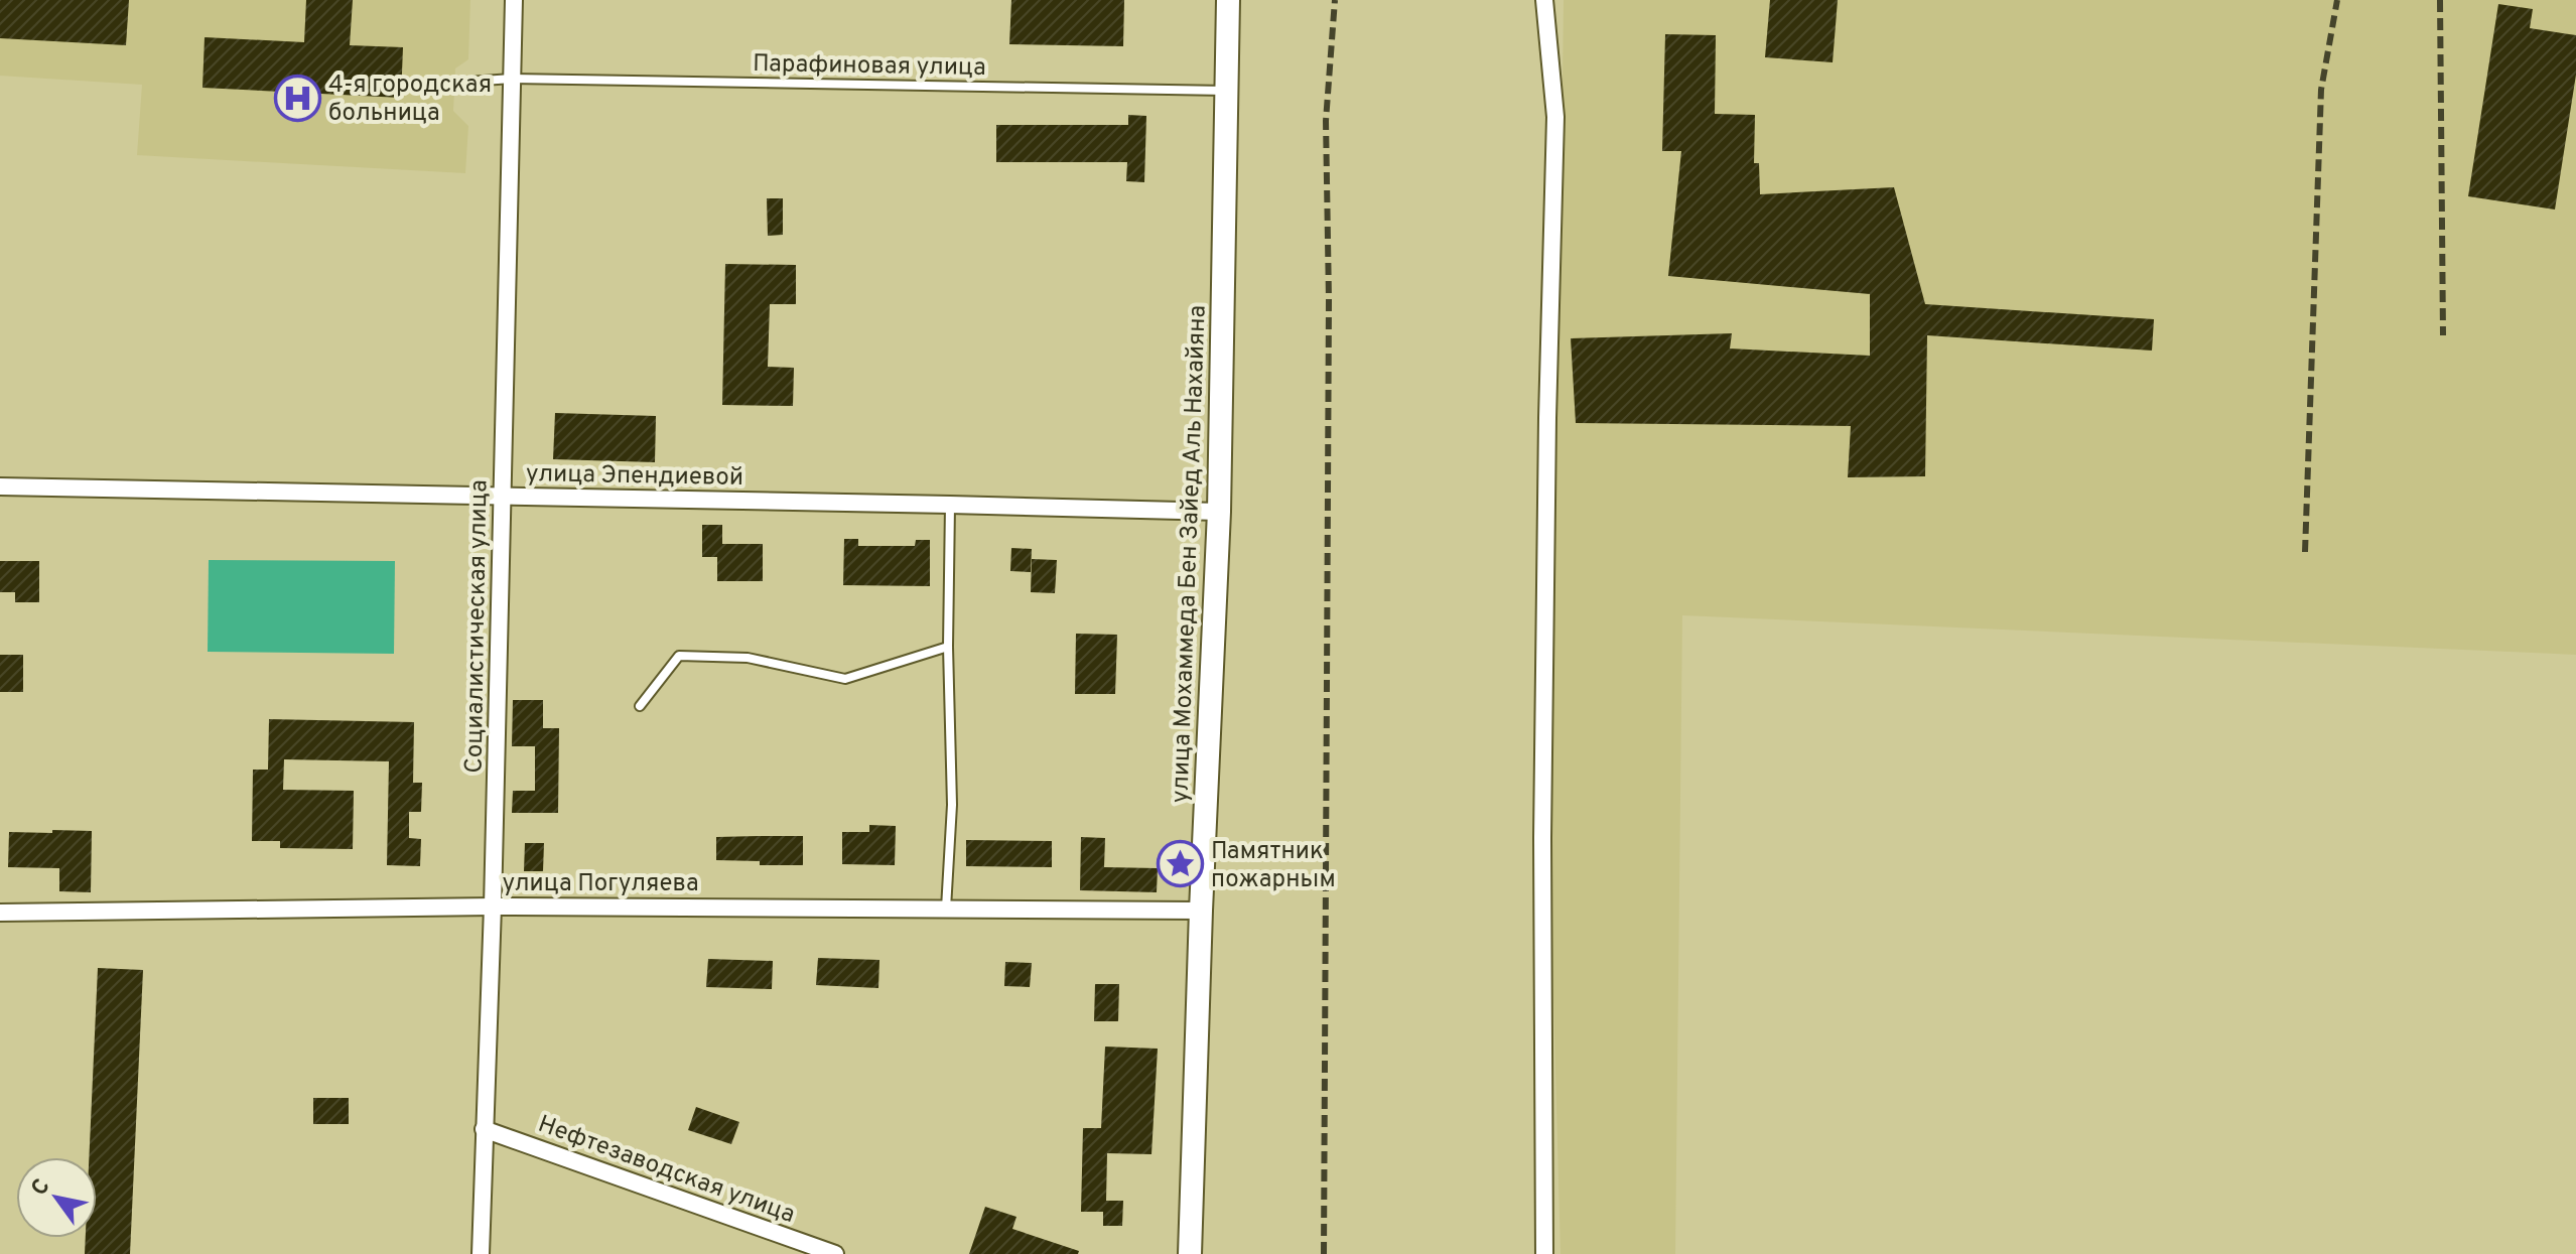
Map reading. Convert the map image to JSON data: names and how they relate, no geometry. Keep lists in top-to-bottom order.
{
  "streets": {
    "main road": ["улица Мохаммеда Бен Зайед Аль Нахайяна"],
    "street": [
      "улица Эпендиевой",
      "Социалистическая улица",
      "улица Погуляева",
      "Нефтезаводская улица"
    ],
    "lane": ["Парафиновая улица"]
  },
  "crossings": [
    ["Парафиновая улица", "улица Мохаммеда Бен Зайед Аль Нахайяна"],
    ["Парафиновая улица", "Социалистическая улица"],
    ["улица Эпендиевой", "улица Мохаммеда Бен Зайед Аль Нахайяна"],
    ["улица Эпендиевой", "Социалистическая улица"],
    ["улица Мохаммеда Бен Зайед Аль Нахайяна", "улица Погуляева"],
    ["Социалистическая улица", "улица Погуляева"],
    ["Социалистическая улица", "Нефтезаводская улица"]
  ],
  "places": {
    "hospital": ["4-я городская больница"],
    "place": ["Памятник пожарным"]
  },
  "north": "top left"
}
